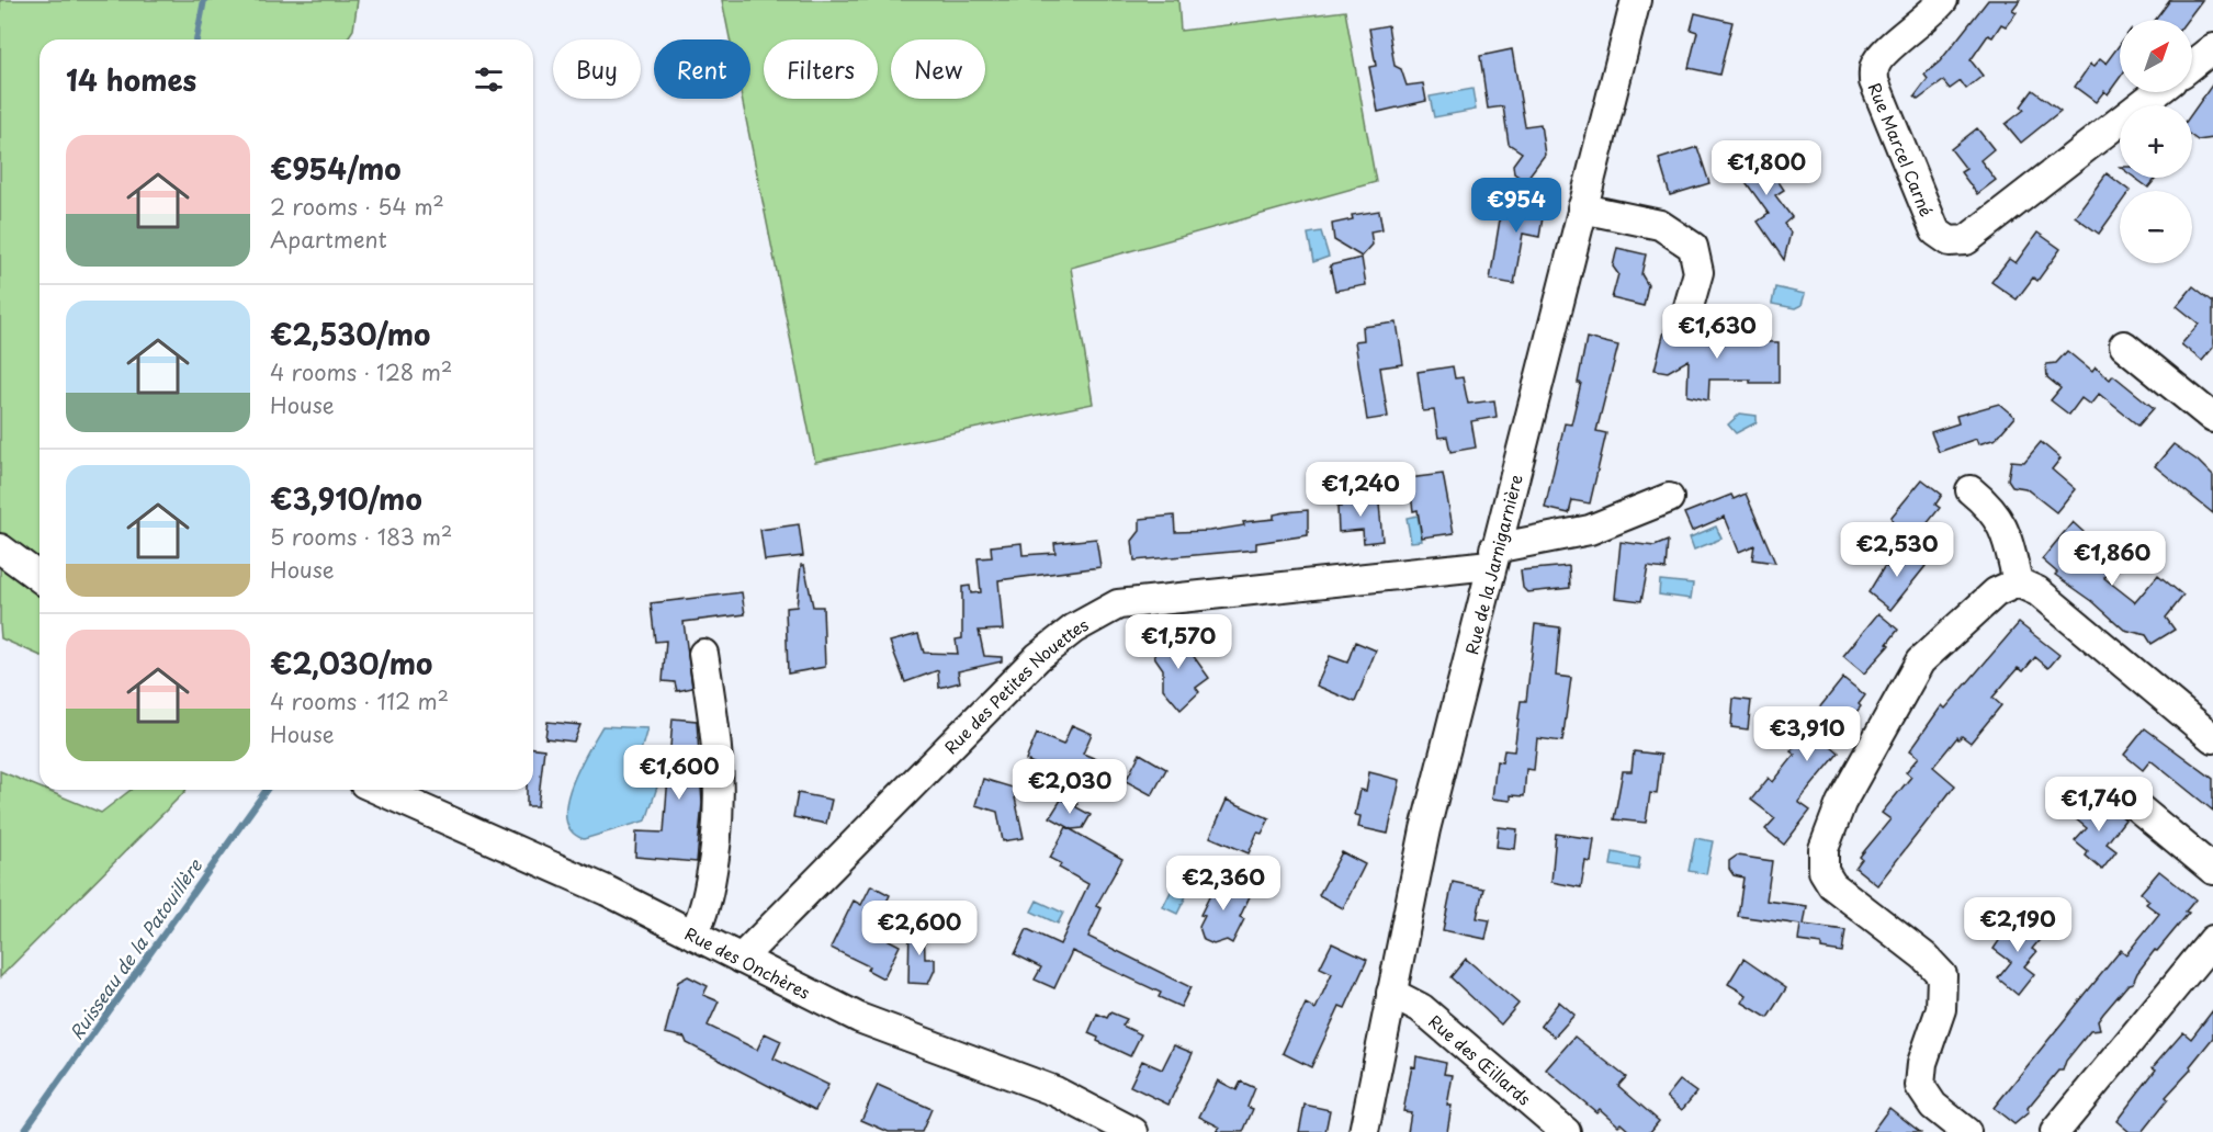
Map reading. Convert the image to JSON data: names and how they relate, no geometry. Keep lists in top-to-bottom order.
{
  "streets": {
    "street": [
      "Rue Marcel Carné",
      "Rue de la Jarnigarnière",
      "Rue des Petites Nouettes",
      "Rue des Onchères",
      "Rue des Œillards"
    ]
  },
  "crossings": [
    ["Rue de la Jarnigarnière", "Rue des Petites Nouettes"],
    ["Rue de la Jarnigarnière", "Rue des Œillards"],
    ["Rue des Petites Nouettes", "Rue des Onchères"]
  ],
  "water": ["Ruisseau de la Patouillère"],
  "north": "top right",
  "page": {
    "map_buttons": ["+", "−"],
    "chip": [
      "Buy",
      "Rent",
      "Filters",
      "New"
    ],
    "heading": "14 homes",
    "list": [
      {
        "name": "€954/mo",
        "note": "2 rooms · 54 m² · Apartment"
      },
      {
        "name": "€2,530/mo",
        "note": "4 rooms · 128 m² · House"
      },
      {
        "name": "€3,910/mo",
        "note": "5 rooms · 183 m² · House"
      },
      {
        "name": "€2,030/mo",
        "note": "4 rooms · 112 m² · House"
      }
    ],
    "price": [
      "€1,800",
      "€954",
      "€1,630",
      "€1,240",
      "€2,530",
      "€1,860",
      "€1,570",
      "€3,910",
      "€1,600",
      "€2,030",
      "€1,740",
      "€2,360",
      "€2,190",
      "€2,600"
    ]
  }
}
